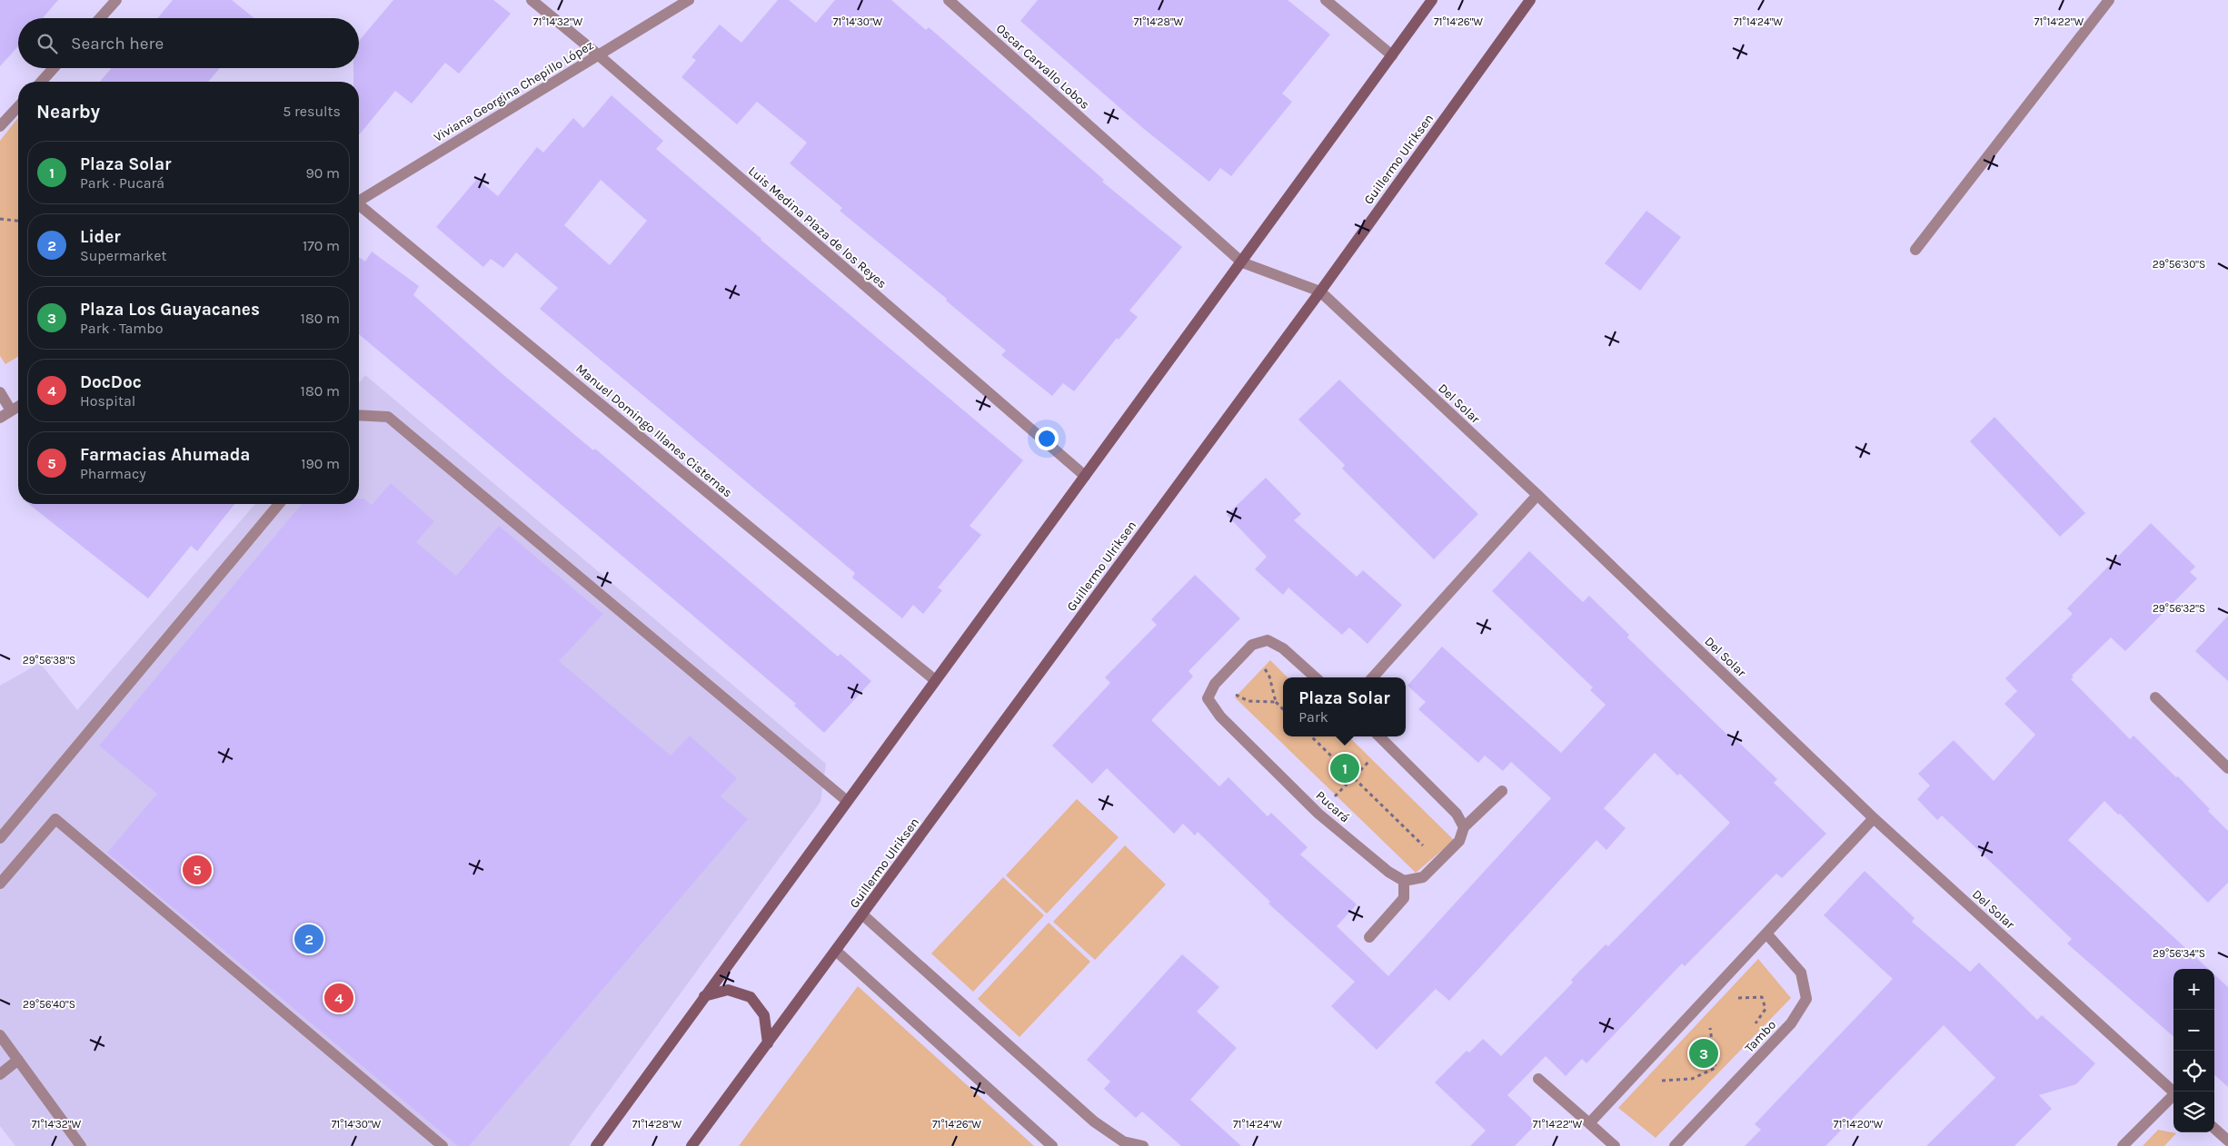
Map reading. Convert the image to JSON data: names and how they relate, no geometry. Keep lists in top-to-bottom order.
{
  "streets": {
    "main road": ["Guillermo Ulriksen"],
    "street": [
      "Oscar Carvallo Lobos",
      "Viviana Georgina Chepillo López",
      "Luis Medina Plaza de los Reyes",
      "Del Solar",
      "Manuel Domingo Illanes Cisternas",
      "Pucará",
      "Tambo"
    ]
  },
  "crossings": [
    ["Oscar Carvallo Lobos", "Del Solar"],
    ["Viviana Georgina Chepillo López", "Luis Medina Plaza de los Reyes"],
    ["Guillermo Ulriksen", "Del Solar"]
  ],
  "page": {
    "search": "Search here",
    "heading": ["Nearby", "5 results"],
    "list": [
      {
        "mark": "1",
        "name": "Plaza Solar",
        "note": "Park · Pucará",
        "value": "90 m"
      },
      {
        "mark": "2",
        "name": "Lider",
        "note": "Supermarket",
        "value": "170 m"
      },
      {
        "mark": "3",
        "name": "Plaza Los Guayacanes",
        "note": "Park · Tambo",
        "value": "180 m"
      },
      {
        "mark": "4",
        "name": "DocDoc",
        "note": "Hospital",
        "value": "180 m"
      },
      {
        "mark": "5",
        "name": "Farmacias Ahumada",
        "note": "Pharmacy",
        "value": "190 m"
      }
    ],
    "popup": ["Plaza Solar", "Park"],
    "pins": [
      "1",
      "5",
      "2",
      "4",
      "3"
    ],
    "map_buttons": ["+", "−"]
  },
  "coordinates": [
    "71°14'32\"W",
    "71°14'30\"W",
    "71°14'28\"W",
    "71°14'26\"W",
    "71°14'24\"W",
    "71°14'22\"W",
    "29°56'30\"S",
    "29°56'32\"S",
    "29°56'38\"S",
    "29°56'34\"S",
    "29°56'40\"S",
    "71°14'20\"W"
  ]
}
